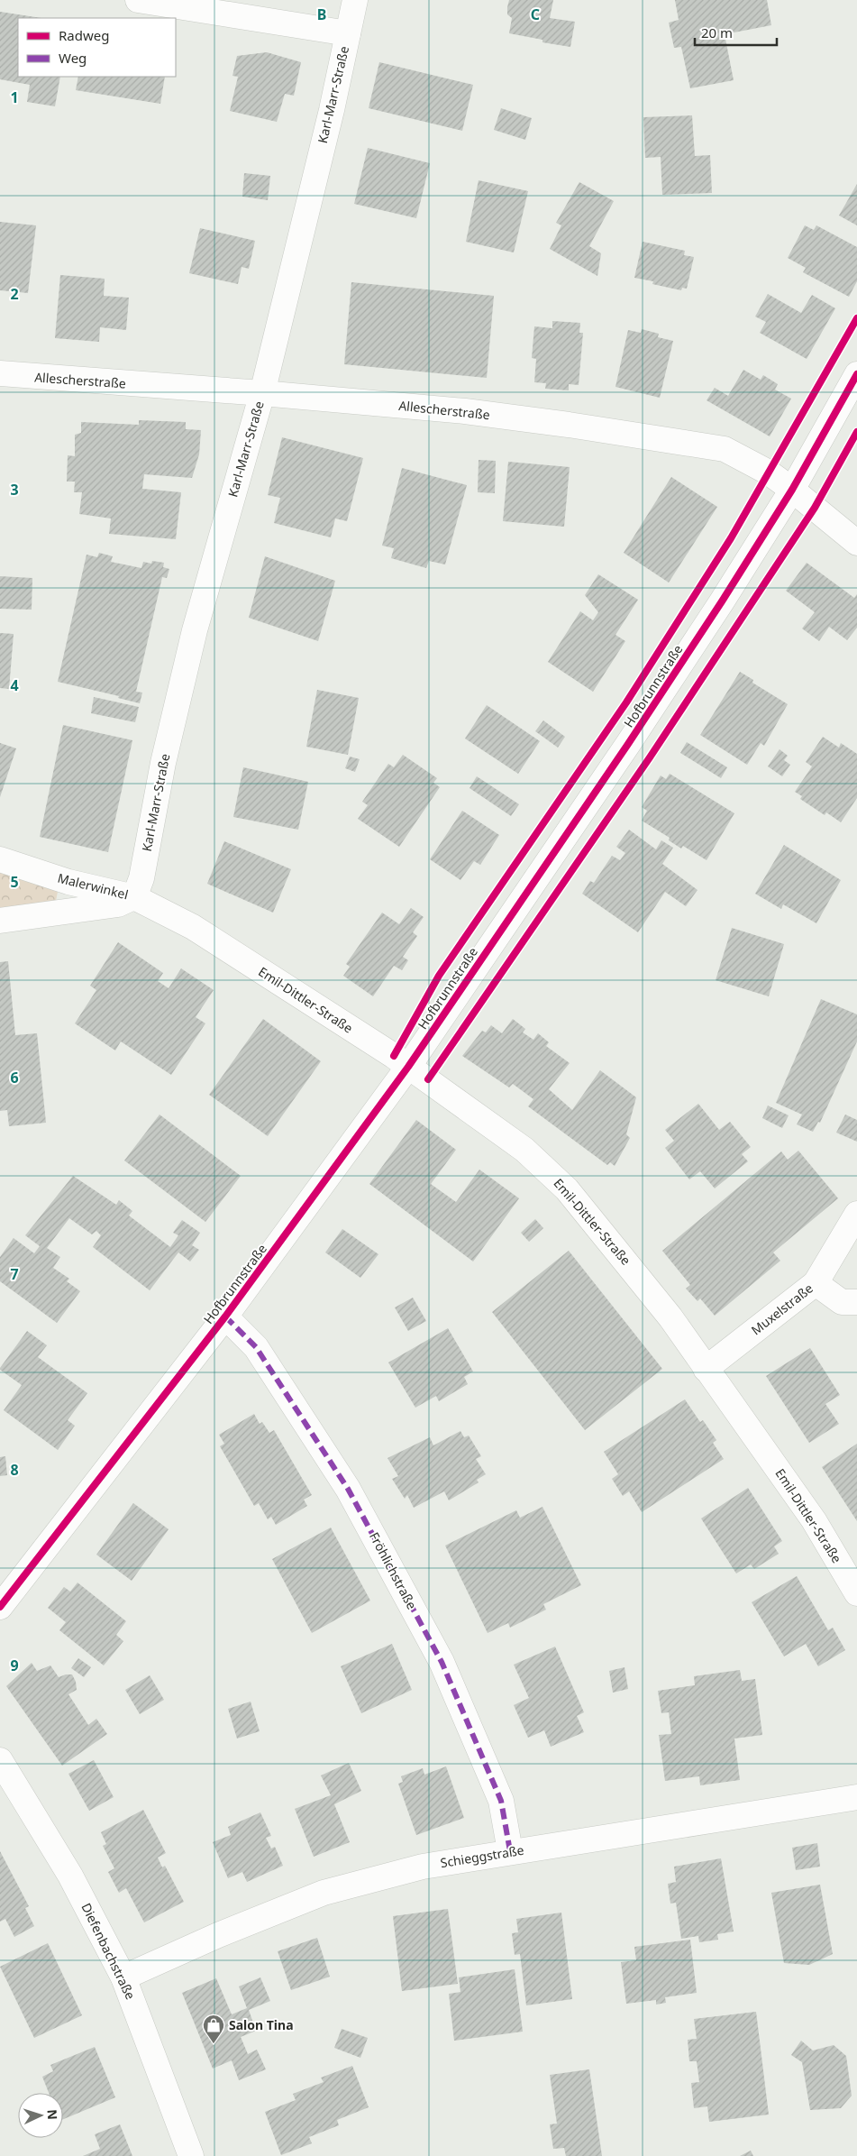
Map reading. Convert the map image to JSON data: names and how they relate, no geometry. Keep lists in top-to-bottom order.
{
  "streets": {
    "street": [
      "Karl-Marr-Straße",
      "Allescherstraße",
      "Hofbrunnstraße",
      "Malerwinkel",
      "Emil-Dittler-Straße",
      "Muxelstraße",
      "Fröhlichstraße",
      "Schieggstraße",
      "Diefenbachstraße"
    ]
  },
  "crossings": [
    ["Karl-Marr-Straße", "Allescherstraße"],
    ["Karl-Marr-Straße", "Malerwinkel"],
    ["Karl-Marr-Straße", "Emil-Dittler-Straße"],
    ["Allescherstraße", "Hofbrunnstraße"],
    ["Hofbrunnstraße", "Emil-Dittler-Straße"],
    ["Hofbrunnstraße", "Fröhlichstraße"],
    ["Malerwinkel", "Emil-Dittler-Straße"],
    ["Emil-Dittler-Straße", "Muxelstraße"],
    ["Fröhlichstraße", "Schieggstraße"],
    ["Schieggstraße", "Diefenbachstraße"]
  ],
  "places": {
    "shop": ["Salon Tina"]
  },
  "legend": ["Radweg", "Weg"],
  "scale_bar": "20 m",
  "north": "right",
  "grid": {
    "columns": ["B", "C"],
    "rows": [
      "1",
      "2",
      "3",
      "4",
      "5",
      "6",
      "7",
      "8",
      "9"
    ]
  }
}
